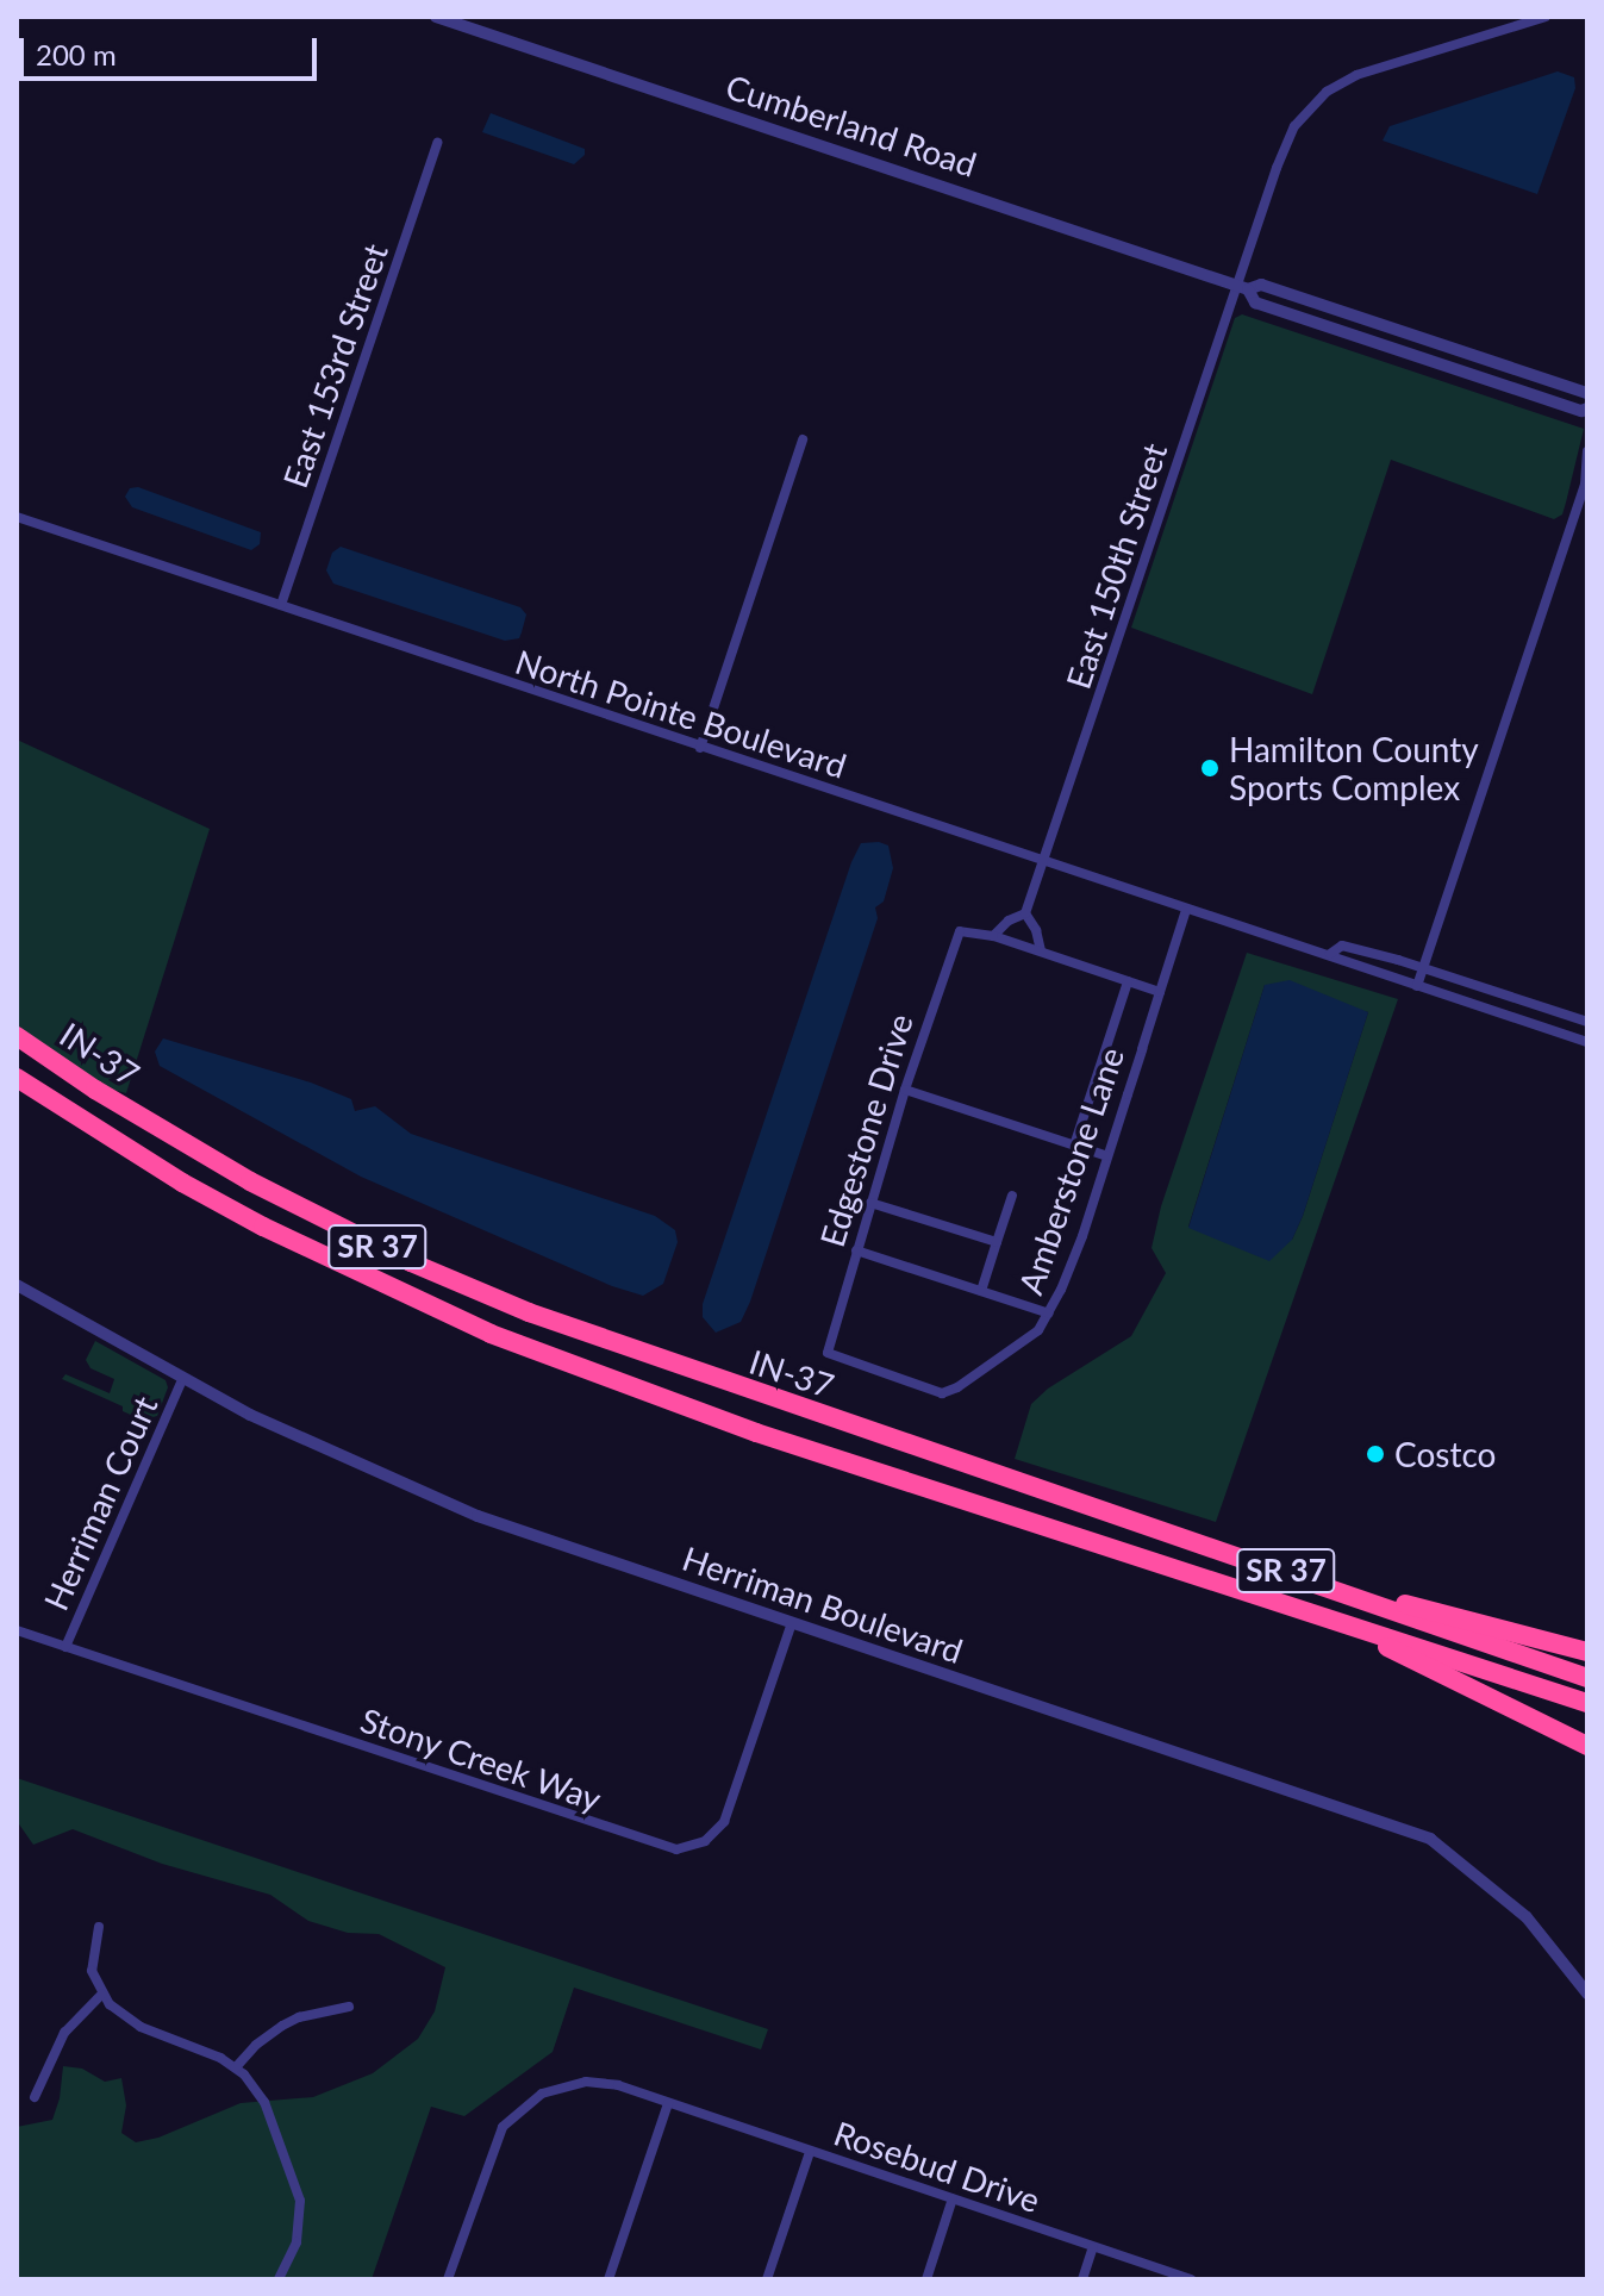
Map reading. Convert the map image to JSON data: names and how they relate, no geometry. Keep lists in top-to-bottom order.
{
  "streets": {
    "highway": ["IN-37", "SR 37"],
    "street": [
      "Cumberland Road",
      "East 153rd Street",
      "East 150th Street",
      "North Pointe Boulevard",
      "Edgestone Drive",
      "Amberstone Lane",
      "Herriman Court",
      "Herriman Boulevard",
      "Stony Creek Way",
      "Rosebud Drive"
    ]
  },
  "crossings": [
    ["Cumberland Road", "East 150th Street"],
    ["East 153rd Street", "North Pointe Boulevard"],
    ["East 150th Street", "North Pointe Boulevard"],
    ["North Pointe Boulevard", "Amberstone Lane"],
    ["Edgestone Drive", "Amberstone Lane"],
    ["Herriman Court", "Herriman Boulevard"],
    ["Herriman Court", "Stony Creek Way"],
    ["Herriman Boulevard", "Stony Creek Way"]
  ],
  "places": ["Hamilton County Sports Complex", "Costco"],
  "scale_bar": "200 m"
}
